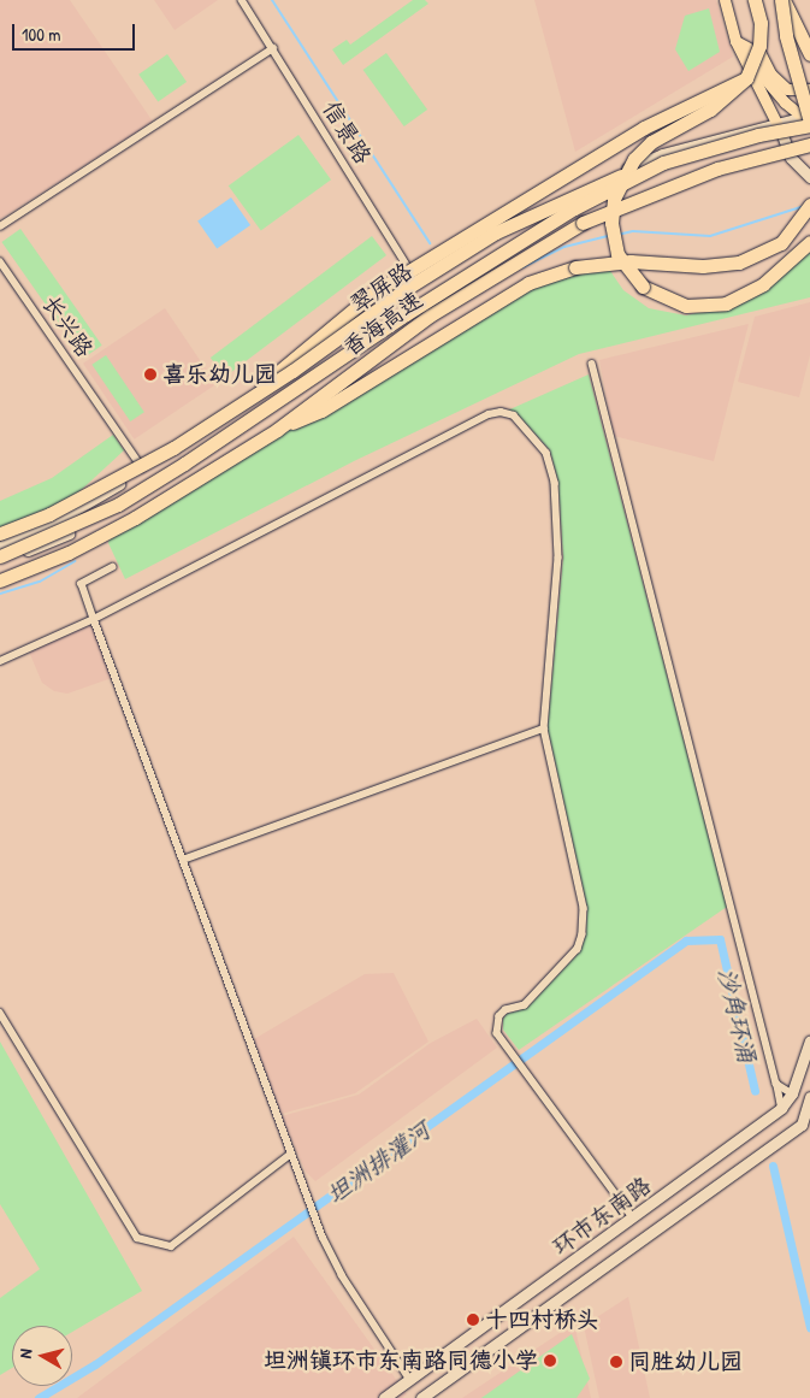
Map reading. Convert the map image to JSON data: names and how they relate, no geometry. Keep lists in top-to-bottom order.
{
  "streets": {
    "highway": ["香海高速"],
    "main road": ["翠屏路", "环市东南路"],
    "street": ["信景路", "长兴路"]
  },
  "crossings": [
    ["信景路", "翠屏路"],
    ["翠屏路", "香海高速"],
    ["翠屏路", "长兴路"]
  ],
  "water": ["沙角环涌", "坦洲排灌河"],
  "places": [
    "喜乐幼儿园",
    "十四村桥头",
    "坦洲镇环市东南路同德小学",
    "同胜幼儿园"
  ],
  "scale_bar": "100 m",
  "north": "left"
}
